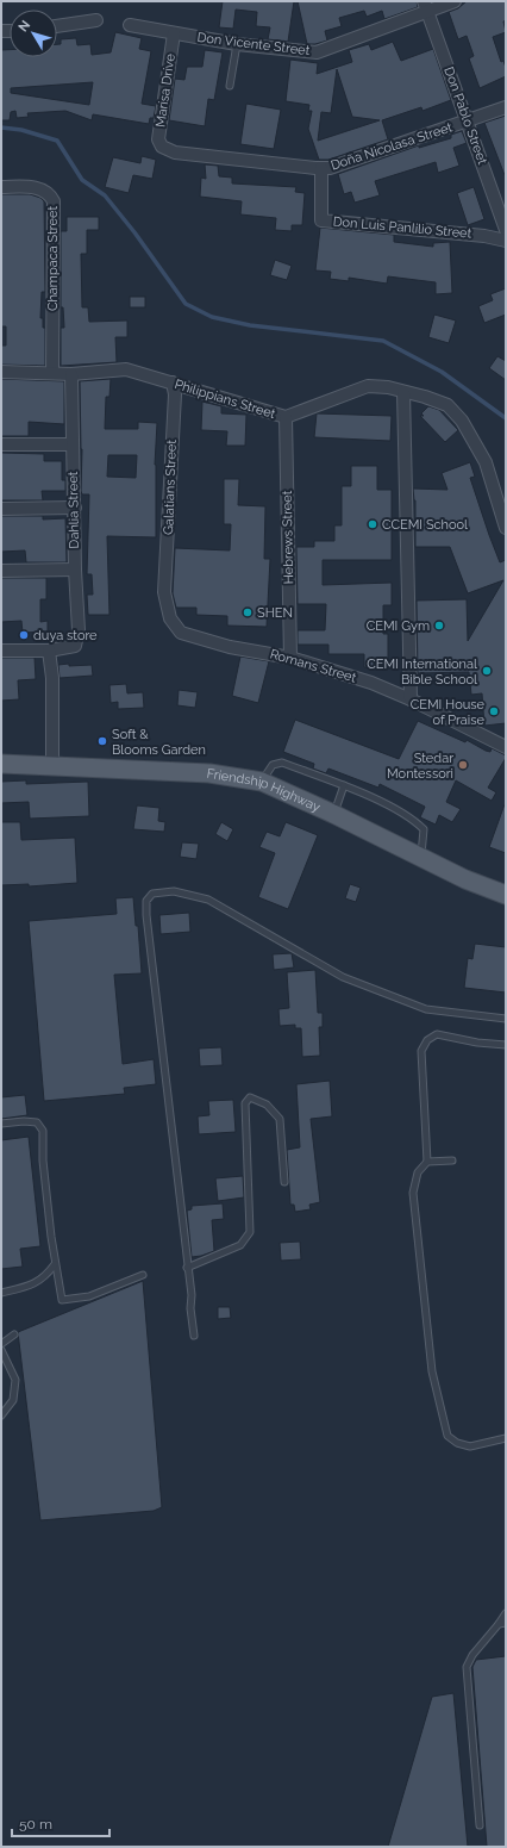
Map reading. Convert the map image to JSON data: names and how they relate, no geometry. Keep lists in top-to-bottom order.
{
  "streets": {
    "main road": ["Friendship Highway"],
    "street": [
      "Don Vicente Street",
      "Marisa Drive",
      "Don Pablo Street",
      "Doña Nicolasa Street",
      "Don Luis Panlilio Street",
      "Champaca Street",
      "Philippians Street",
      "Galatians Street",
      "Dahlia Street",
      "Hebrews Street",
      "Romans Street"
    ]
  },
  "crossings": [
    ["Don Vicente Street", "Marisa Drive"],
    ["Don Vicente Street", "Don Pablo Street"],
    ["Marisa Drive", "Doña Nicolasa Street"],
    ["Don Pablo Street", "Doña Nicolasa Street"],
    ["Doña Nicolasa Street", "Don Luis Panlilio Street"],
    ["Champaca Street", "Philippians Street"],
    ["Philippians Street", "Galatians Street"],
    ["Philippians Street", "Dahlia Street"],
    ["Philippians Street", "Hebrews Street"],
    ["Galatians Street", "Romans Street"],
    ["Hebrews Street", "Romans Street"]
  ],
  "places": [
    "CCEMI School",
    "SHEN",
    "CEMI Gym",
    "duya store",
    "CEMI International Bible School",
    "CEMI House of Praise",
    "Soft & Blooms Garden",
    "Stedar Montessori"
  ],
  "scale_bar": "50 m",
  "north": "top left"
}
